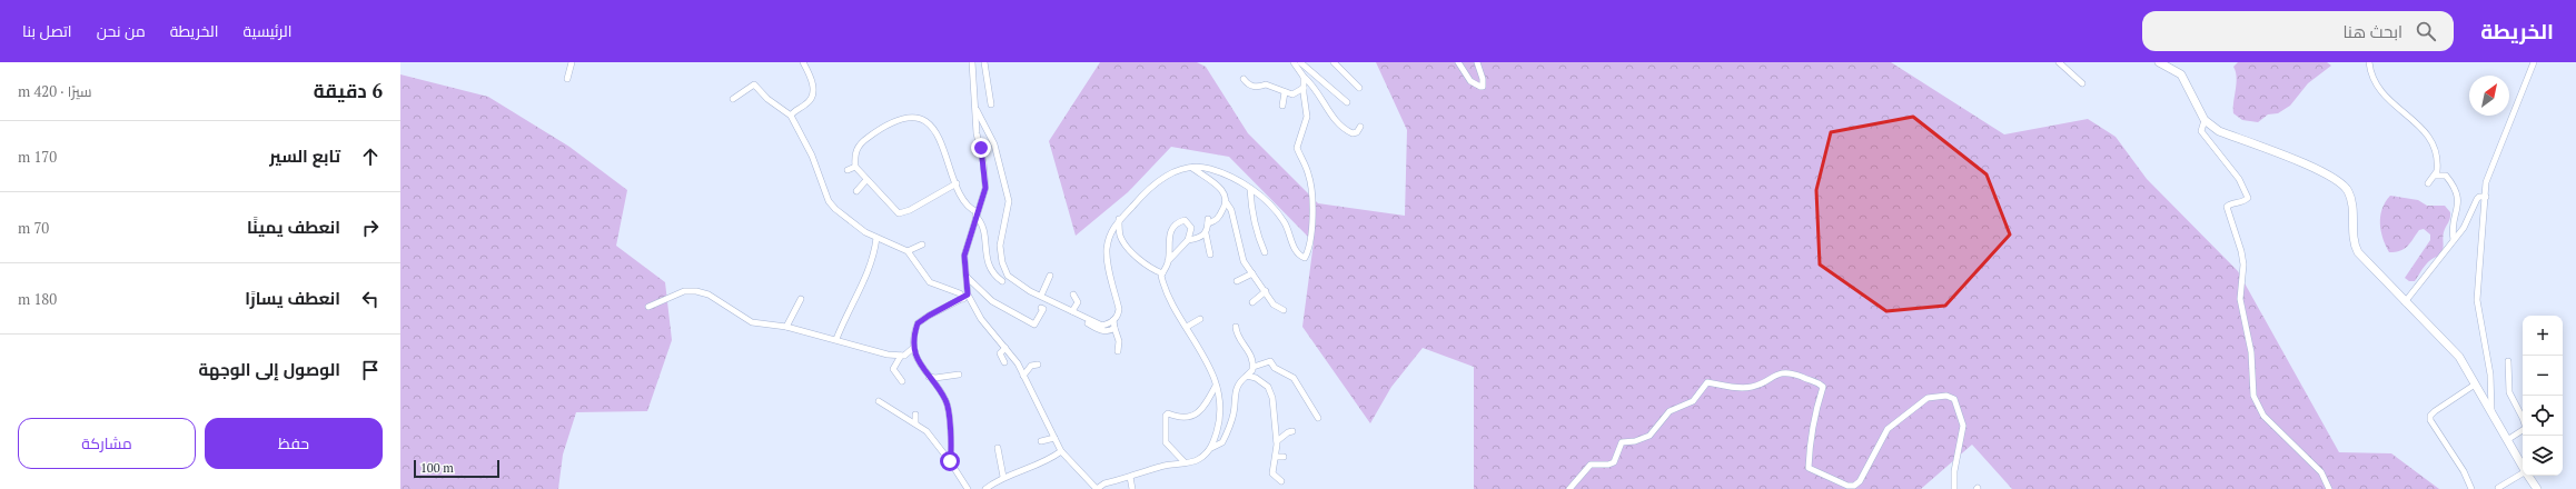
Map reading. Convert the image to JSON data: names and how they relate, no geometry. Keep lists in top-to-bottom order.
{
  "scale_bar": "100 m",
  "north": "top right",
  "page": {
    "header": "الخريطة",
    "search": "ابحث هنا",
    "nav": [
      "الرئيسية",
      "الخريطة",
      "من نحن",
      "اتصل بنا"
    ],
    "heading": ["6 دقيقة", "سيرًا · 420 m"],
    "list": [
      ["تابع السير", "170 m"],
      ["انعطف يمينًا", "70 m"],
      ["انعطف يسارًا", "180 m"],
      "الوصول إلى الوجهة"
    ],
    "map_buttons": ["+", "−"],
    "buttons": ["حفظ", "مشاركة"],
    "scale": "100 m"
  }
}
